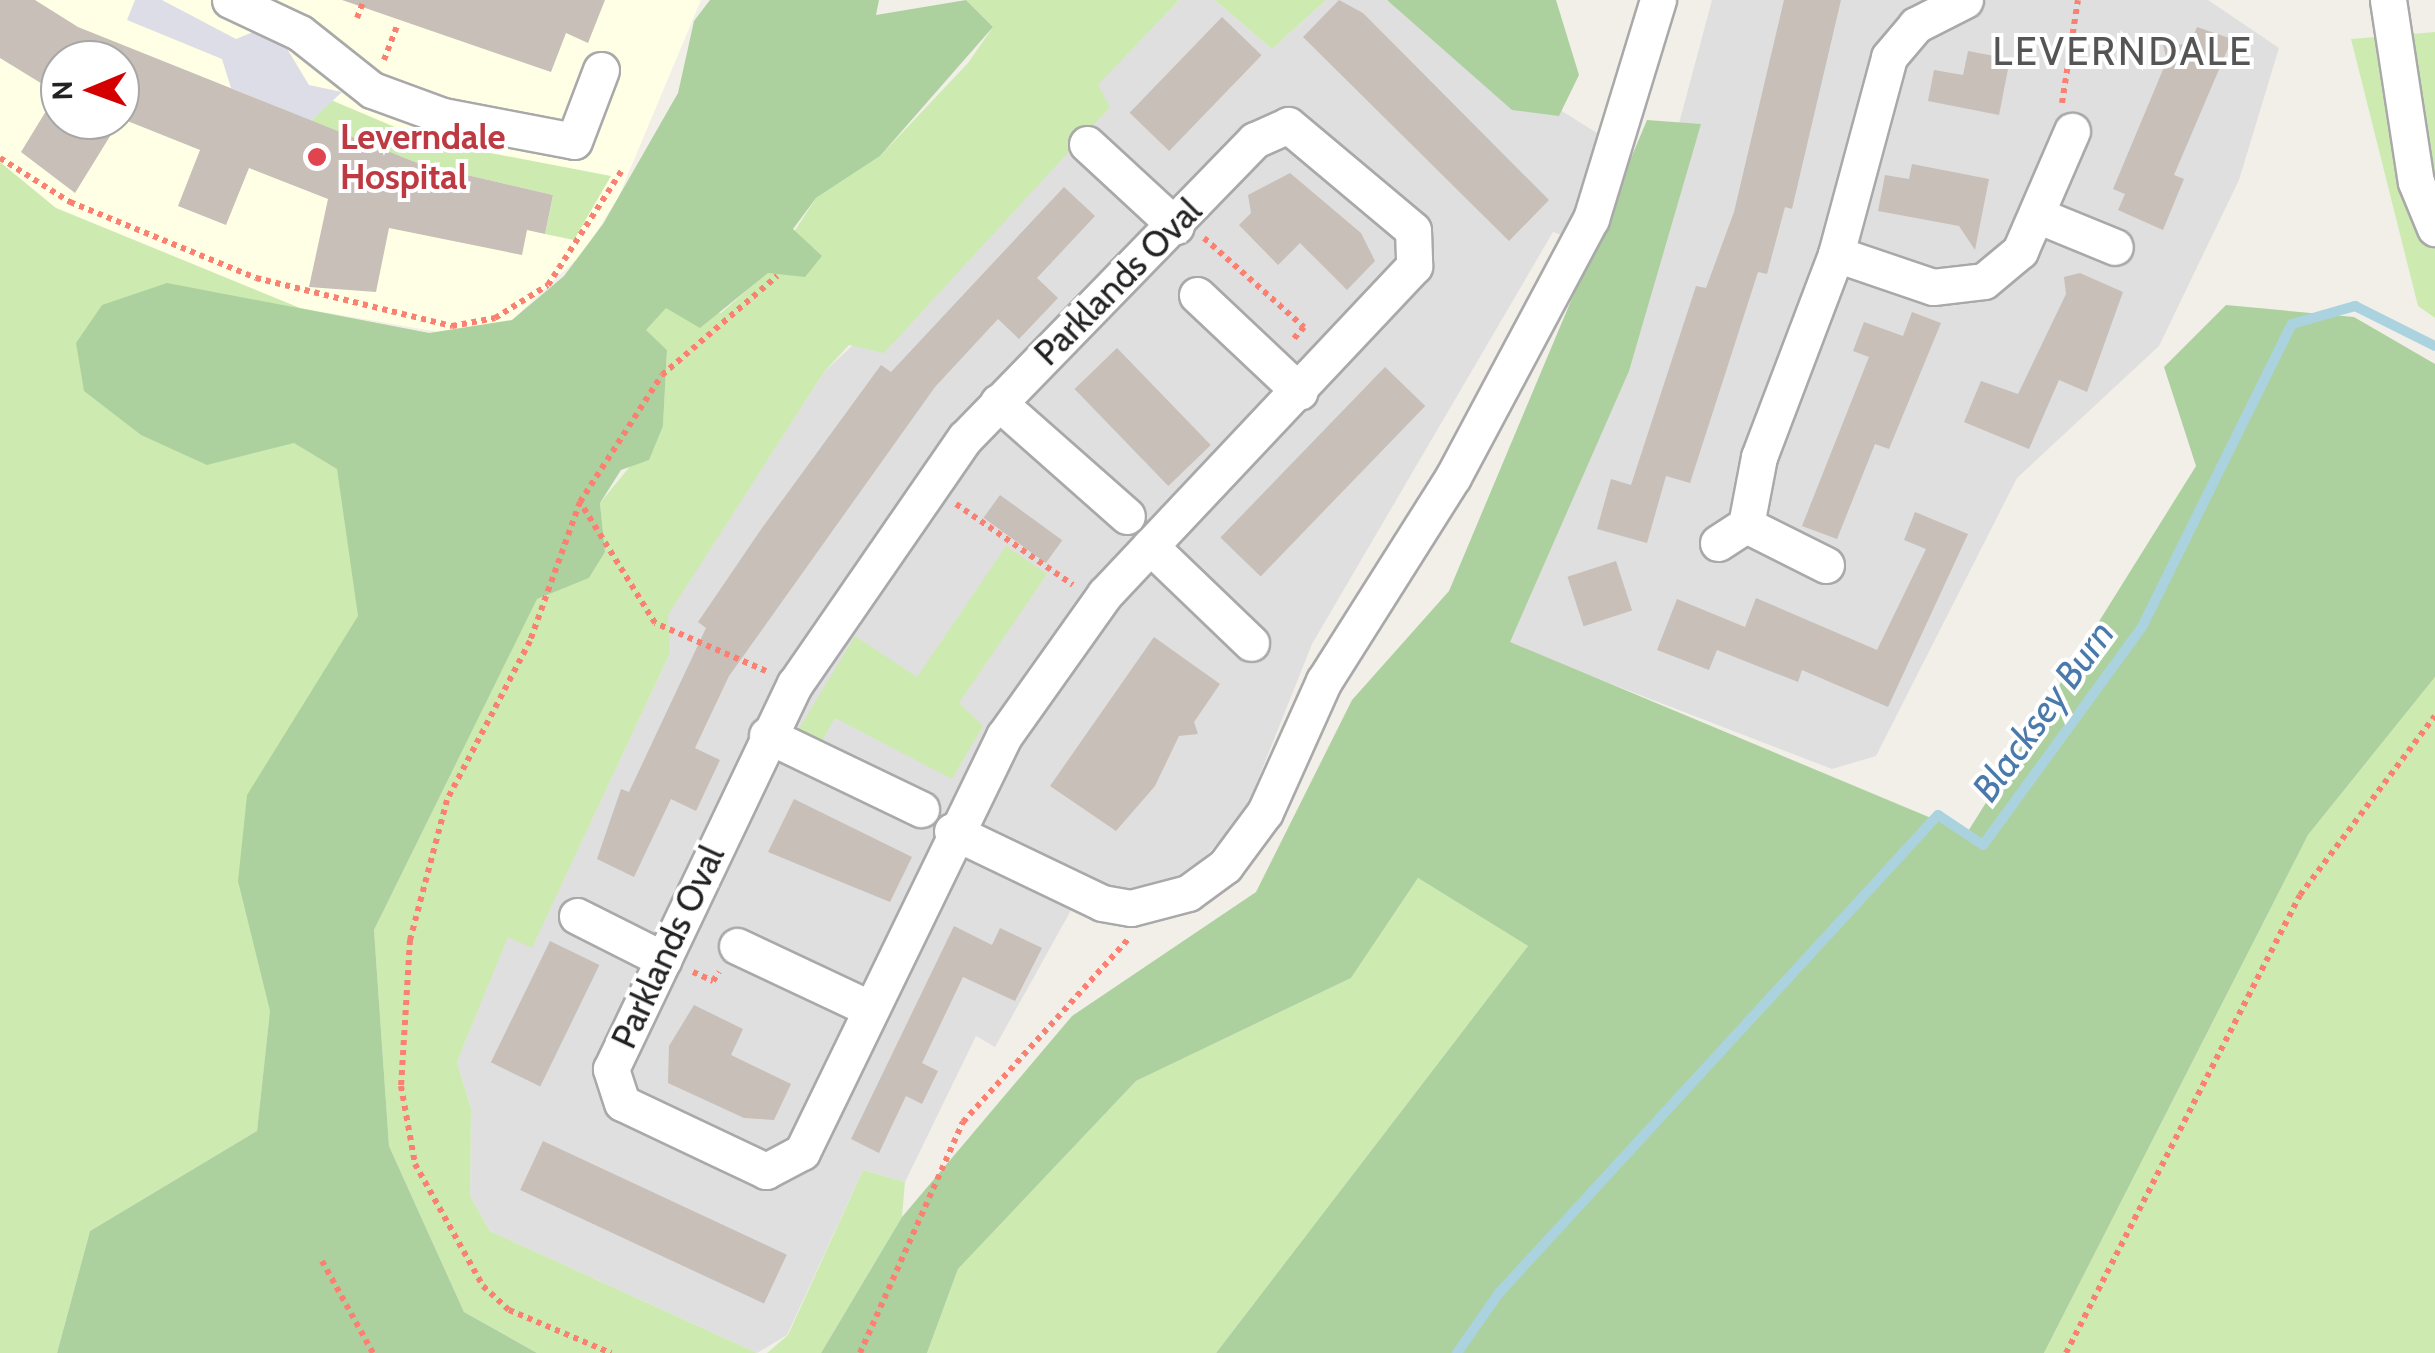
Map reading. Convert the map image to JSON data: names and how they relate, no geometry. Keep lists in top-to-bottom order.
{
  "streets": {
    "street": ["Parklands Oval"]
  },
  "districts": ["LEVERNDALE"],
  "water": ["Blacksey Burn"],
  "places": ["Leverndale Hospital"],
  "north": "left"
}
